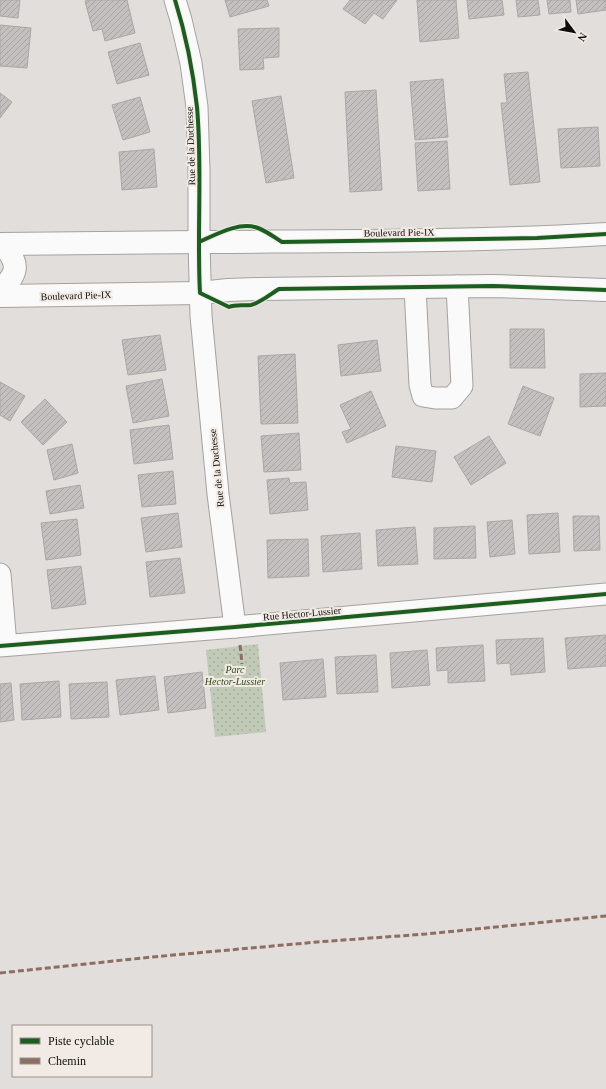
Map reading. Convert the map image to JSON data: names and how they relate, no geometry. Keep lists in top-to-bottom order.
{
  "streets": {
    "main road": ["Boulevard Pie-IX"],
    "street": ["Rue de la Duchesse", "Rue Hector-Lussier"]
  },
  "crossings": [
    ["Rue de la Duchesse", "Boulevard Pie-IX"],
    ["Rue de la Duchesse", "Rue Hector-Lussier"]
  ],
  "parks": ["Parc Hector-Lussier"],
  "legend": ["Piste cyclable", "Chemin"],
  "north": "bottom right"
}
